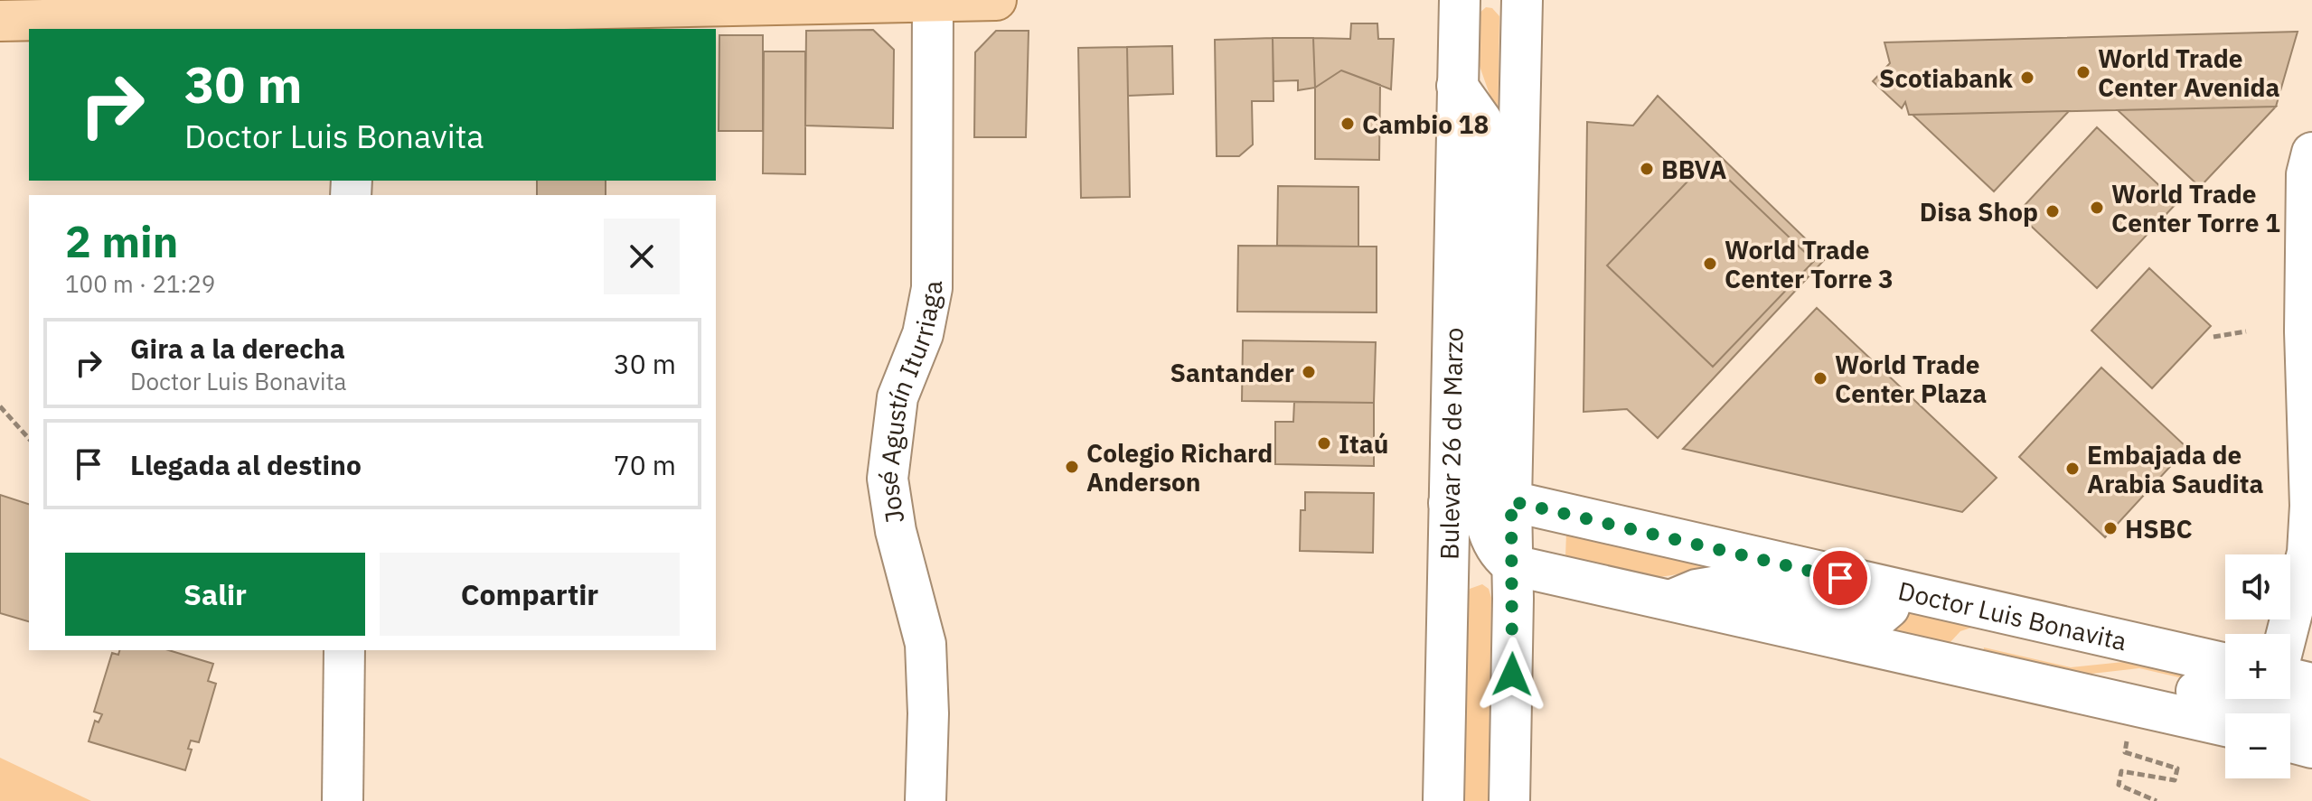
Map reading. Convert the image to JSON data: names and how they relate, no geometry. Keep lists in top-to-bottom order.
{
  "streets": {
    "street": ["José Agustín Iturriaga", "Bulevar 26 de Marzo", "Doctor Luis Bonavita"]
  },
  "crossings": [
    ["Bulevar 26 de Marzo", "Doctor Luis Bonavita"]
  ],
  "places": [
    "World Trade Center Avenida",
    "Scotiabank",
    "Cambio 18",
    "BBVA",
    "World Trade Center Torre 1",
    "Disa Shop",
    "World Trade Center Torre 3",
    "Santander",
    "World Trade Center Plaza",
    "Itaú",
    "Colegio Richard Anderson",
    "Embajada de Arabia Saudita",
    "HSBC"
  ],
  "page": {
    "turn": ["30 m", "Doctor Luis Bonavita"],
    "heading": ["2 min", "100 m · 21:29"],
    "list": [
      {
        "name": "Gira a la derecha",
        "note": "Doctor Luis Bonavita",
        "value": "30 m"
      },
      {
        "name": "Llegada al destino",
        "value": "70 m"
      }
    ],
    "buttons": ["Salir", "Compartir"],
    "map_buttons": ["+", "−"]
  }
}
